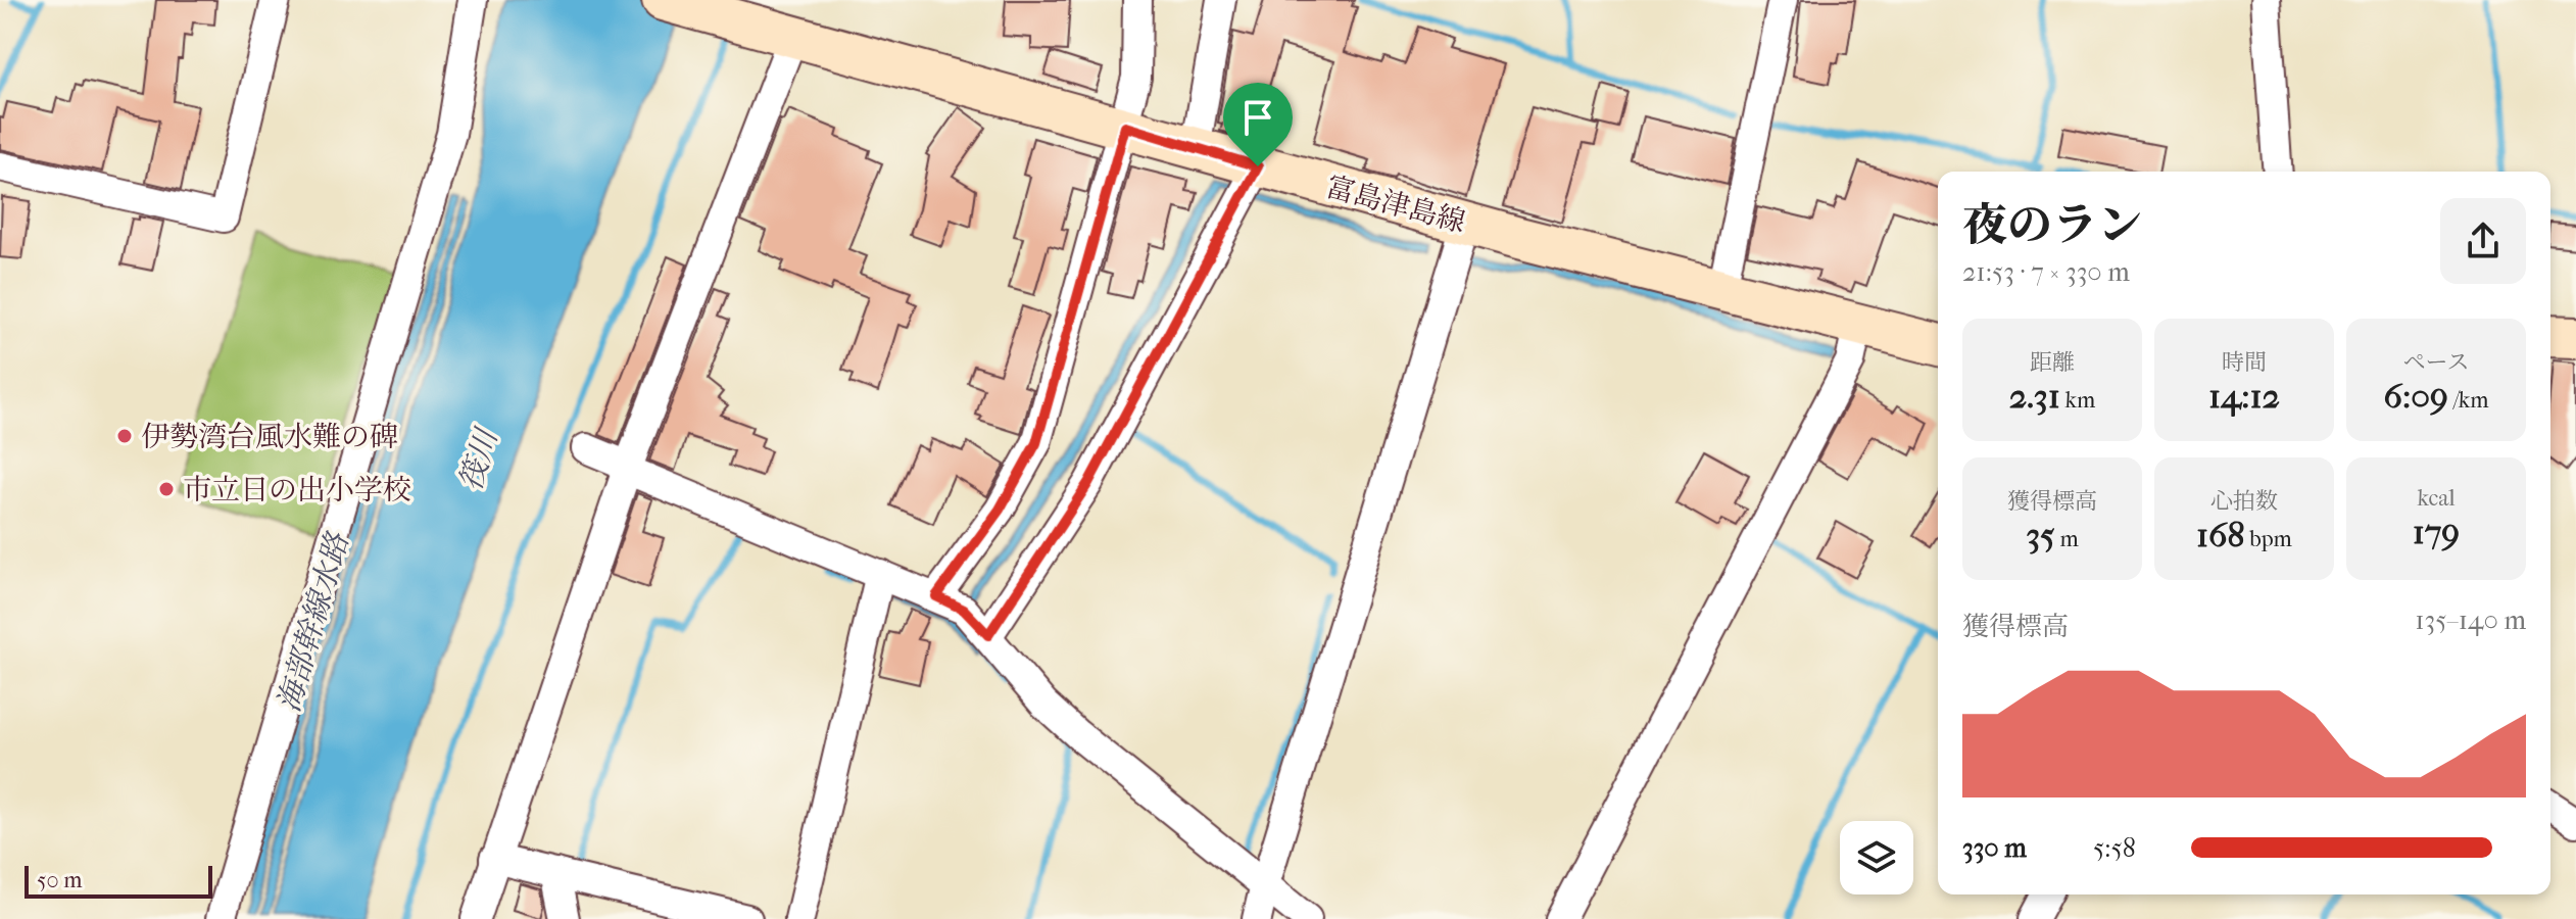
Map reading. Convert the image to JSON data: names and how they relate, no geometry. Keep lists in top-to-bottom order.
{
  "streets": {
    "main road": ["富島津島線"]
  },
  "water": ["筏川", "海部幹線水路"],
  "places": ["伊勢湾台風水難の碑", "市立日の出小学校"],
  "scale_bar": "50 m",
  "page": {
    "heading": ["夜のラン", "21:53 · 7 × 330 m"],
    "stats": [
      ["距離", "2.31 km"],
      ["時間", "14:12"],
      ["ペース", "6:09 /km"],
      ["獲得標高", "35 m"],
      ["心拍数", "168 bpm"],
      ["kcal", "179"]
    ],
    "chart": ["獲得標高", "135–140 m"],
    "list": [
      {
        "name": "330 m",
        "note": "5:58"
      }
    ],
    "scale": "50 m"
  }
}
